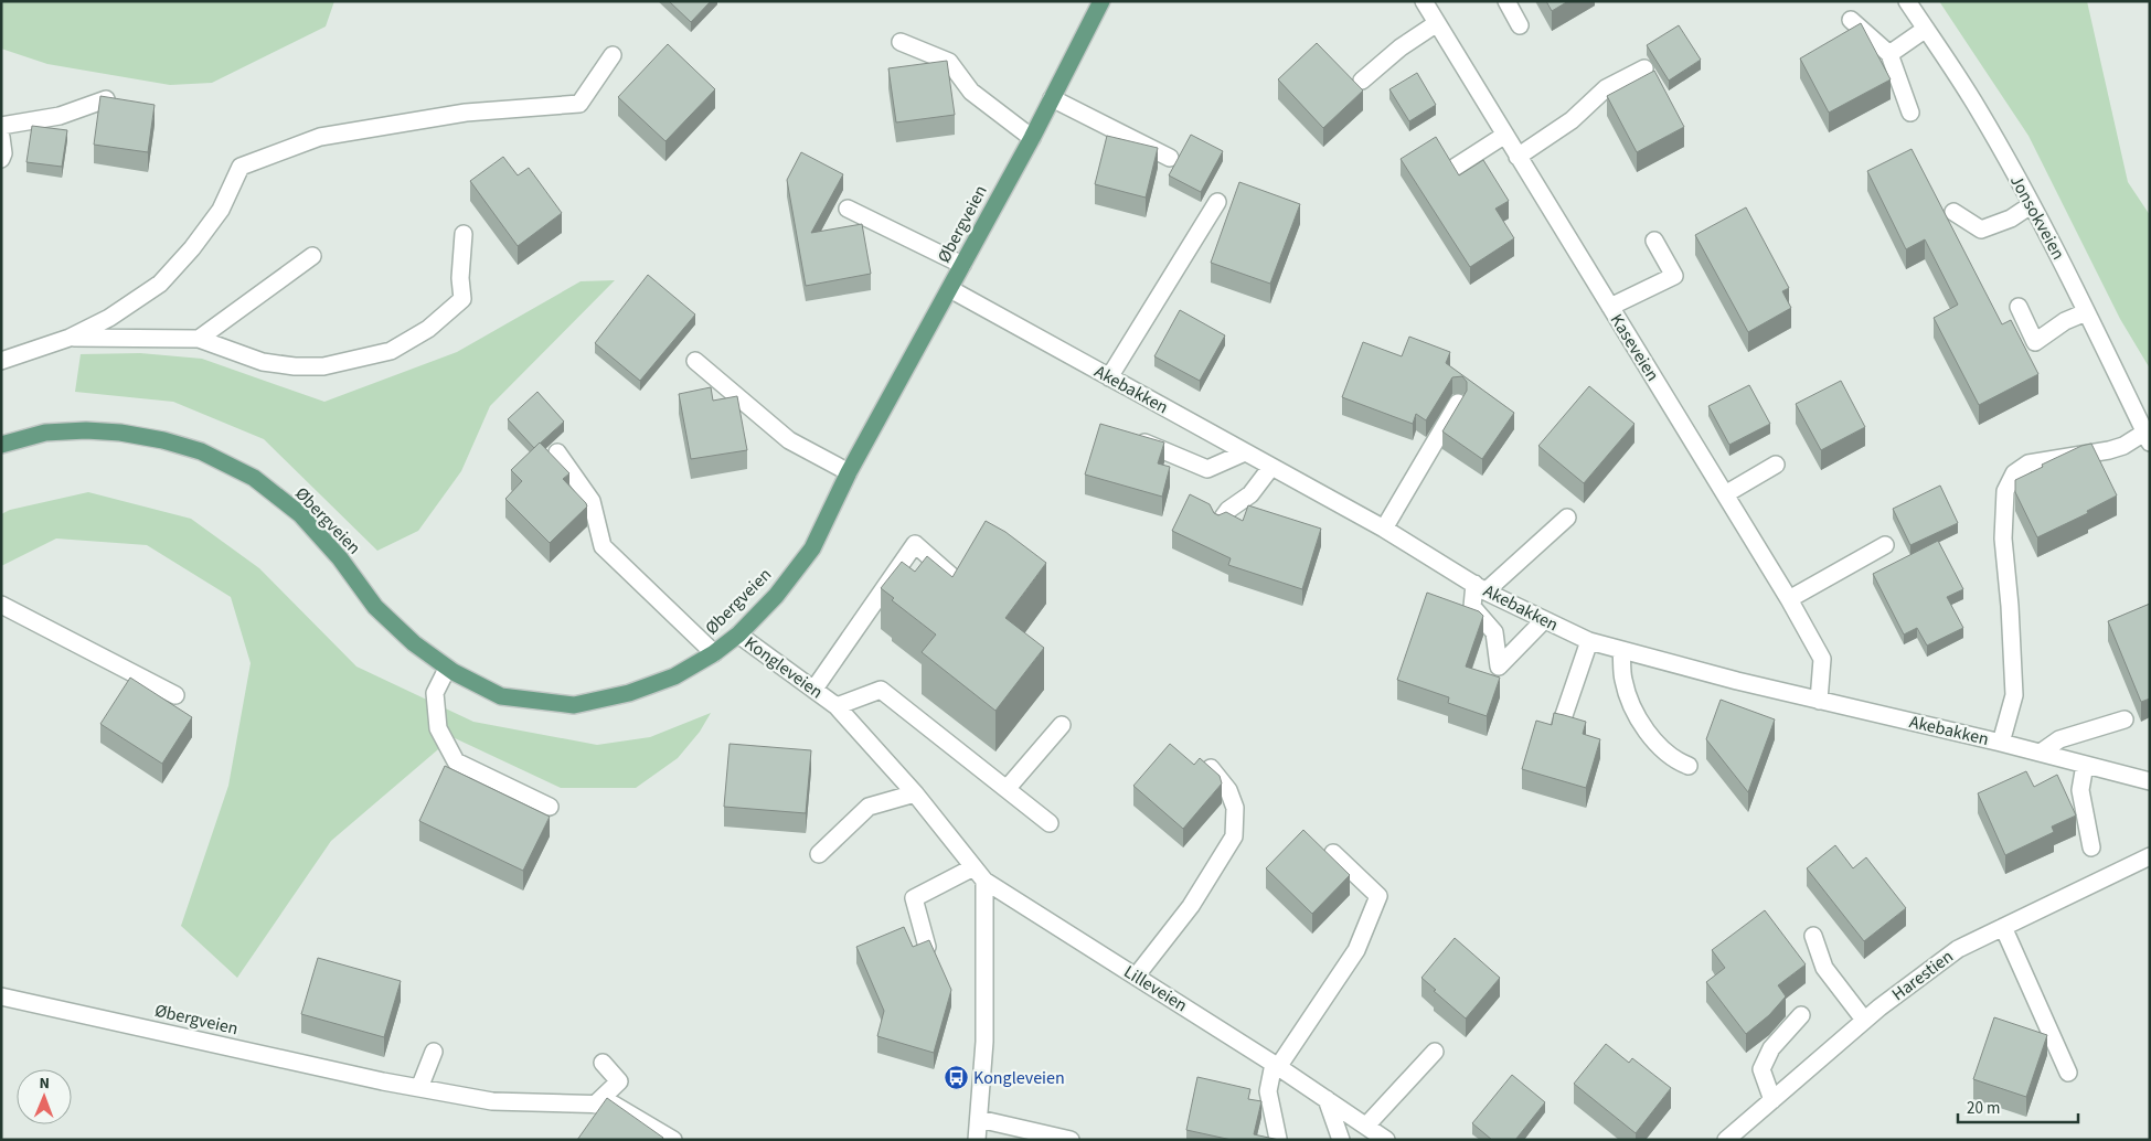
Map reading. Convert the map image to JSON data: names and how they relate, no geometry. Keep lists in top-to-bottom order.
{
  "streets": {
    "main road": ["Øbergveien"],
    "street": [
      "Jonsokveien",
      "Kaseveien",
      "Akebakken",
      "Kongleveien",
      "Harestien",
      "Lilleveien"
    ]
  },
  "crossings": [
    ["Øbergveien", "Akebakken"],
    ["Øbergveien", "Kongleveien"],
    ["Kaseveien", "Akebakken"],
    ["Kongleveien", "Lilleveien"]
  ],
  "places": {
    "bus stop": ["Kongleveien"]
  },
  "scale_bar": "20 m",
  "north": "top"
}
